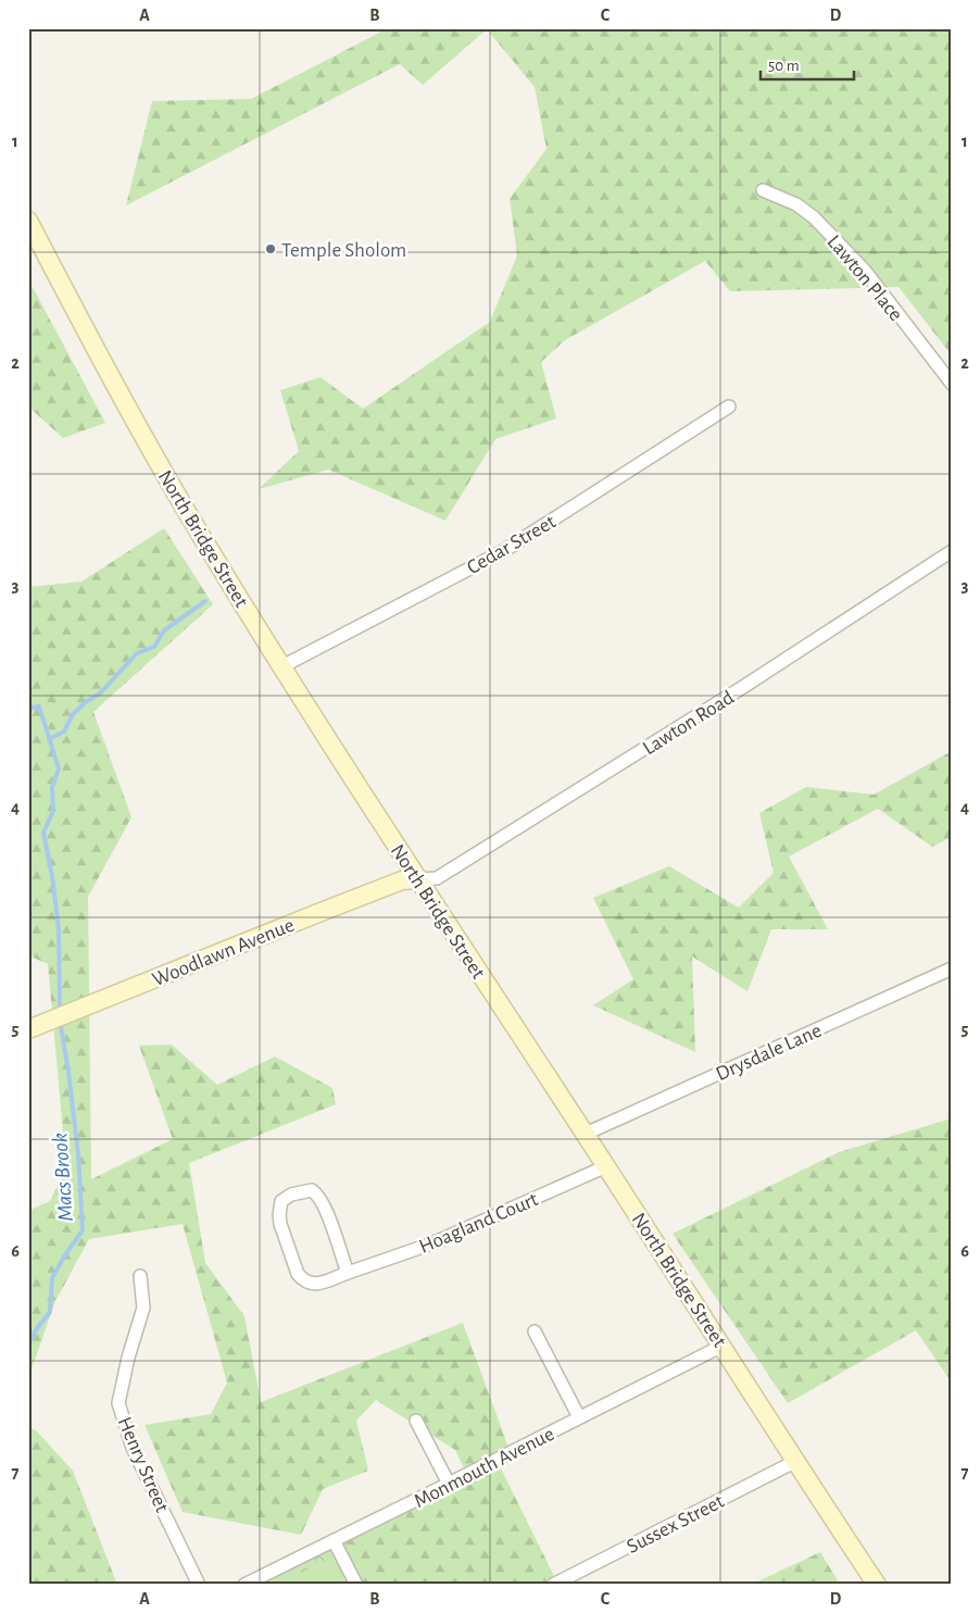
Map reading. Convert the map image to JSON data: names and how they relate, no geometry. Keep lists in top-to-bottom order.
{
  "streets": {
    "street": [
      "Lawton Place",
      "North Bridge Street",
      "Cedar Street",
      "Lawton Road",
      "Woodlawn Avenue",
      "Drysdale Lane",
      "Hoagland Court",
      "Henry Street",
      "Monmouth Avenue",
      "Sussex Street"
    ]
  },
  "crossings": [
    ["North Bridge Street", "Cedar Street"],
    ["North Bridge Street", "Lawton Road"],
    ["North Bridge Street", "Woodlawn Avenue"],
    ["North Bridge Street", "Drysdale Lane"],
    ["North Bridge Street", "Hoagland Court"],
    ["North Bridge Street", "Monmouth Avenue"],
    ["North Bridge Street", "Sussex Street"],
    ["Lawton Road", "Woodlawn Avenue"]
  ],
  "water": ["Macs Brook"],
  "places": ["Temple Sholom"],
  "scale_bar": "50 m",
  "grid": {
    "columns": [
      "A",
      "B",
      "C",
      "D"
    ],
    "rows": [
      "1",
      "2",
      "3",
      "4",
      "5",
      "6",
      "7"
    ]
  }
}
